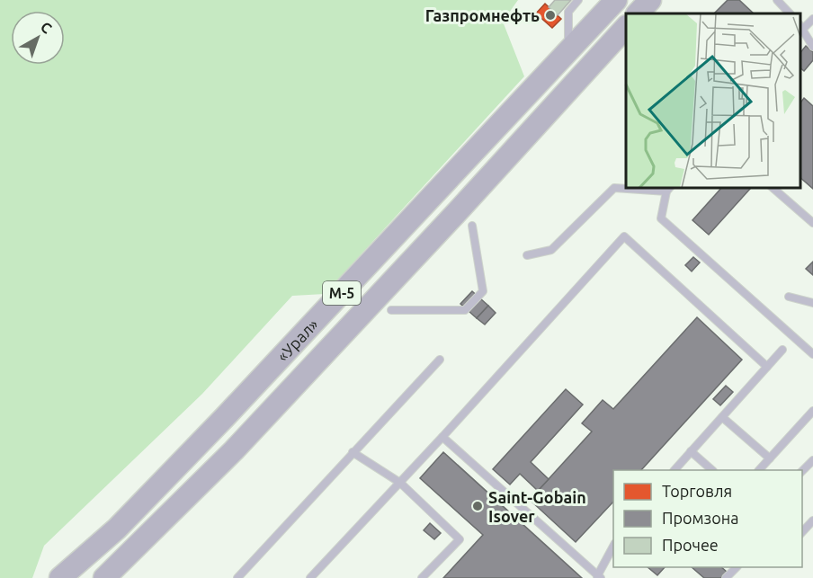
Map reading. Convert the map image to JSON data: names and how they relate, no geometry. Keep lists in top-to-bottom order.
{
  "streets": {
    "main road": ["М-5", "«Урал»"]
  },
  "places": ["Газпромнефть", "Saint-Gobain Isover"],
  "legend": ["Торговля", "Промзона", "Прочее"],
  "north": "top right"
}
